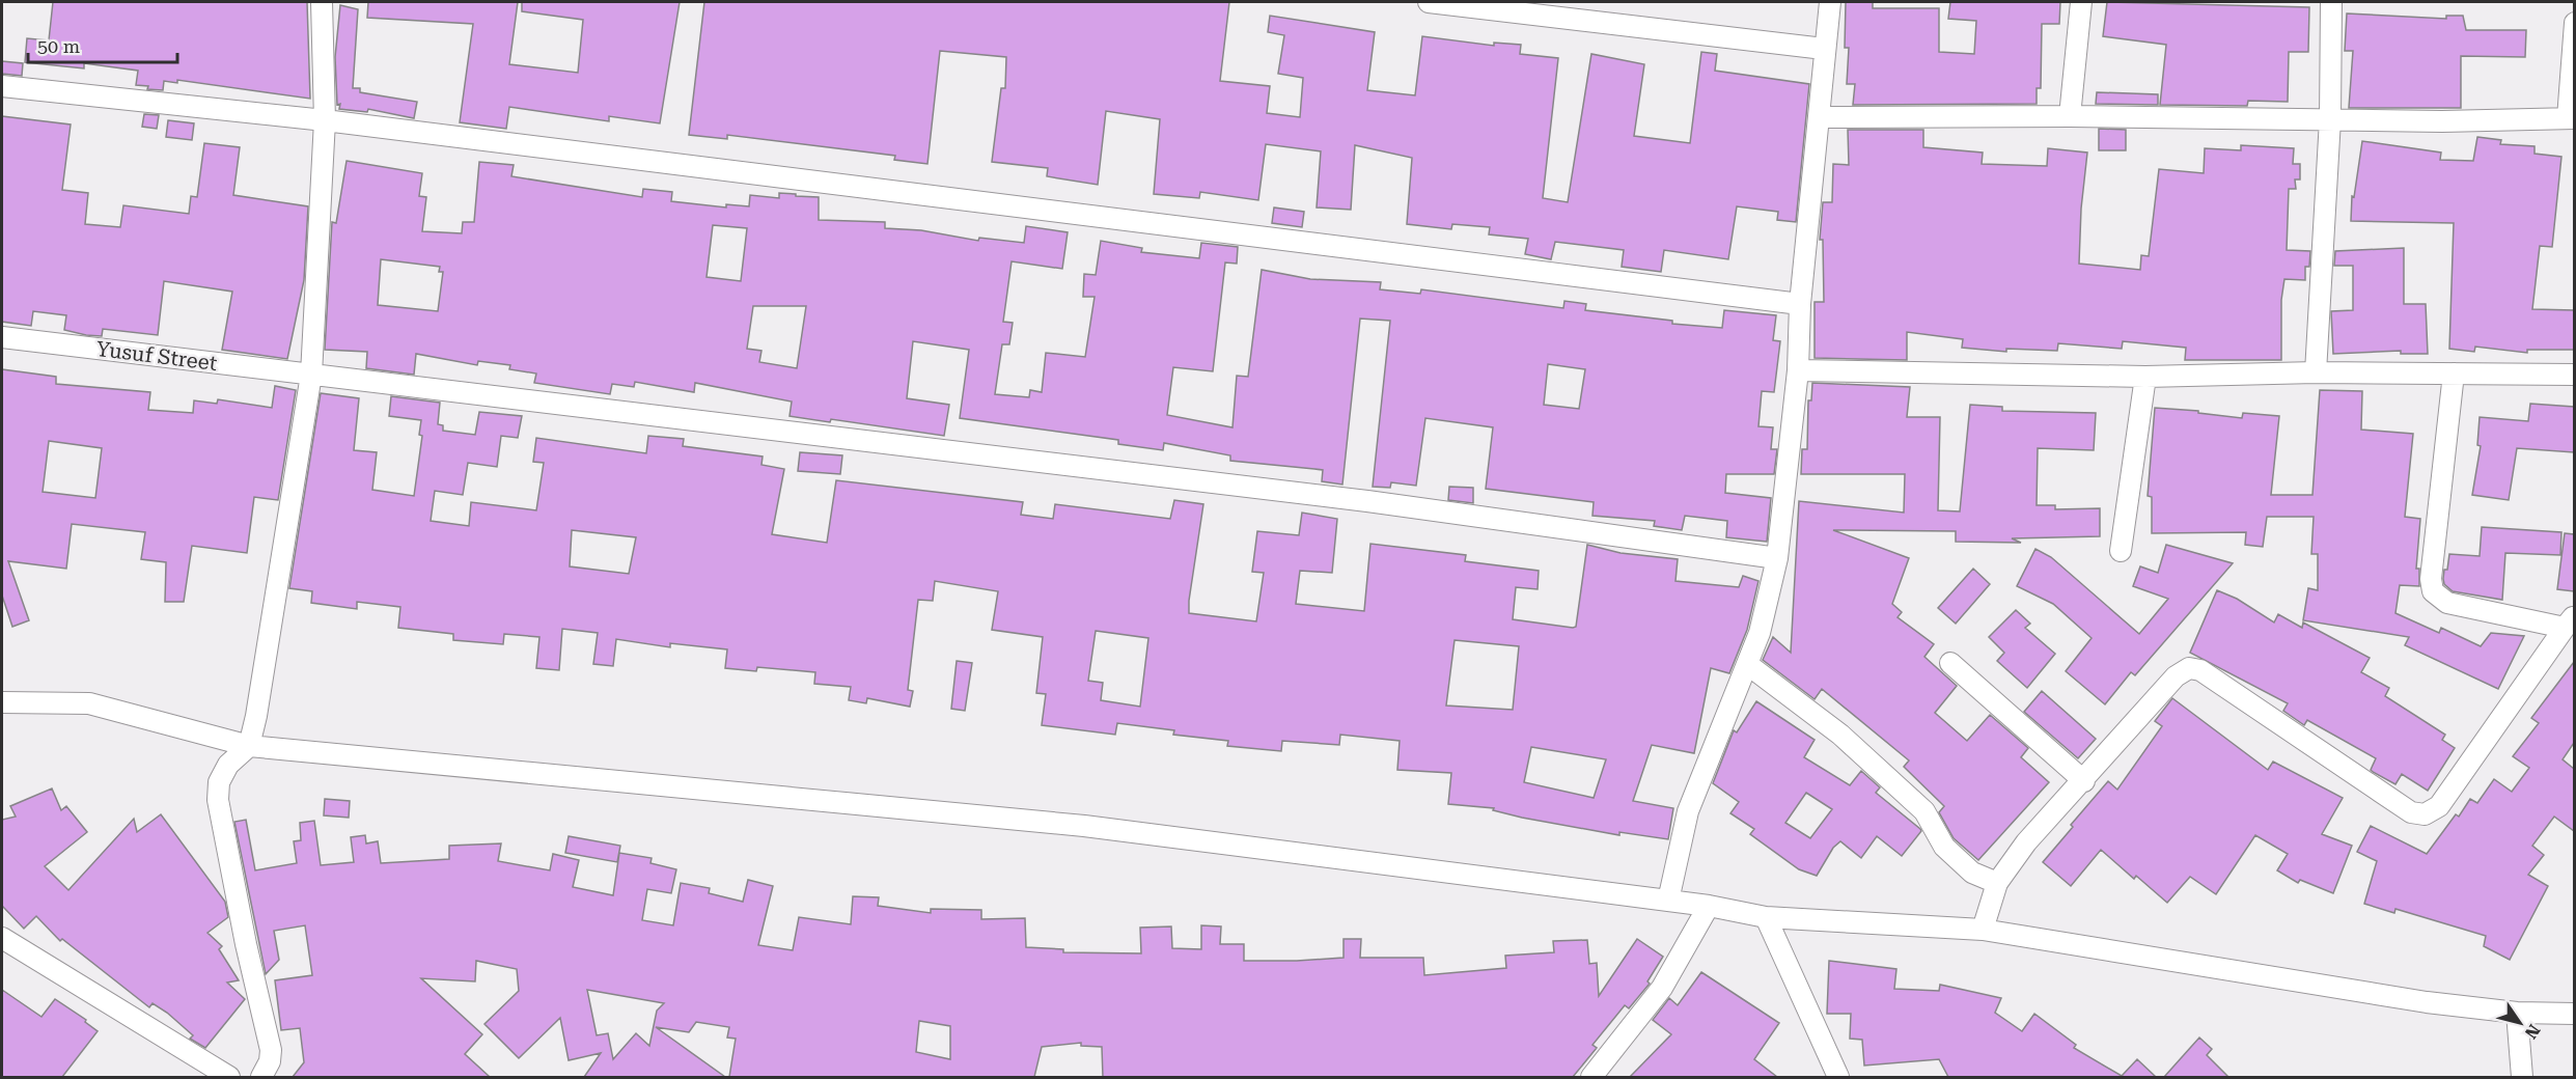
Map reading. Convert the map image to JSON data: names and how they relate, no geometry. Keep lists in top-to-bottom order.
{
  "streets": {
    "street": ["Yusuf Street"]
  },
  "scale_bar": "50 m",
  "north": "bottom right"
}
